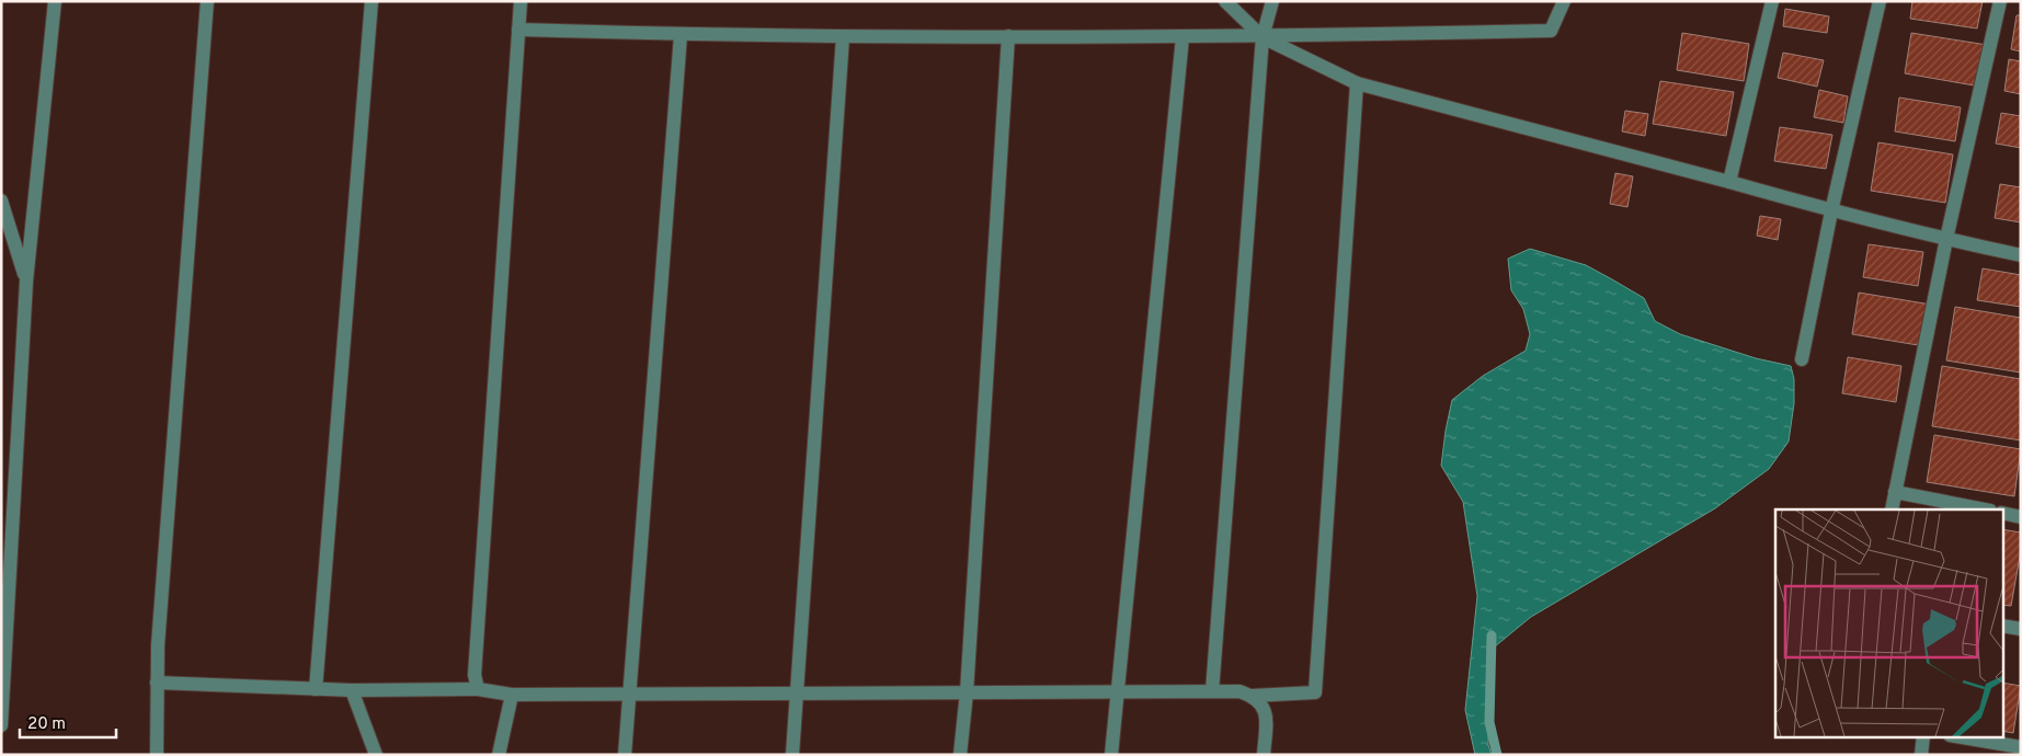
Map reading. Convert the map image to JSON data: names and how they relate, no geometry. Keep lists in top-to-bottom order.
{
  "scale_bar": "20 m"
}
